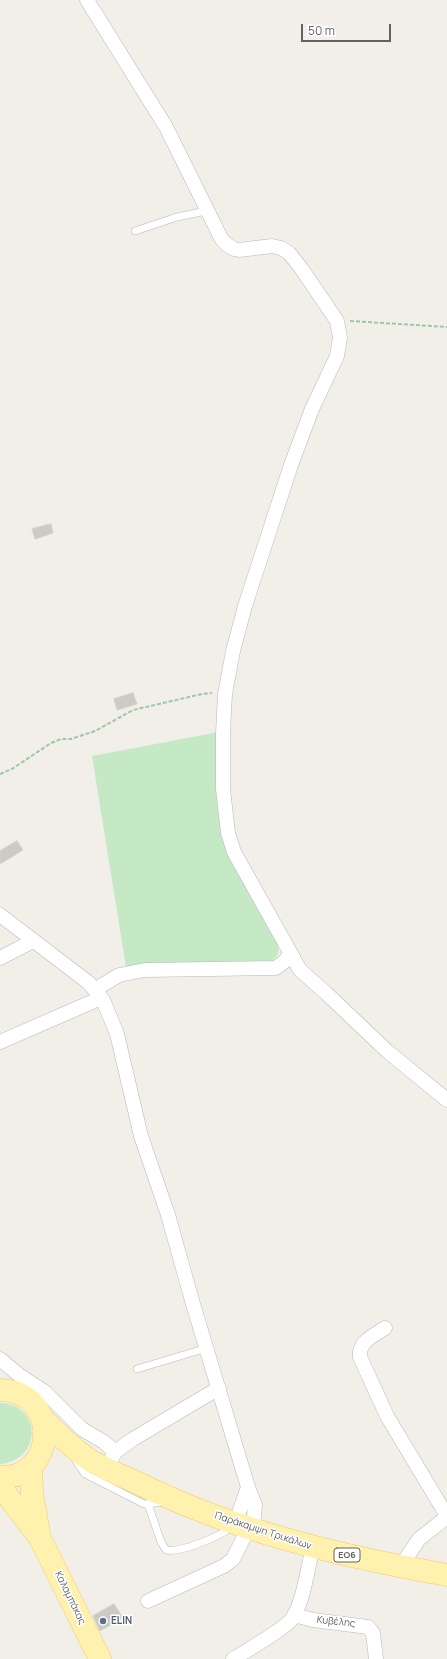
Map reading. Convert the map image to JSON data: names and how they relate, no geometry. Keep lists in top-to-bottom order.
{
  "streets": {
    "main road": ["Παράκαμψη Τρικάλων", "ΕΟ6", "Καλαμπάκας"],
    "street": ["Κυβέλης"]
  },
  "crossings": [
    ["Παράκαμψη Τρικάλων", "ΕΟ6"],
    ["Παράκαμψη Τρικάλων", "Καλαμπάκας"],
    ["ΕΟ6", "Καλαμπάκας"]
  ],
  "places": ["ELIN"],
  "scale_bar": "50 m"
}
